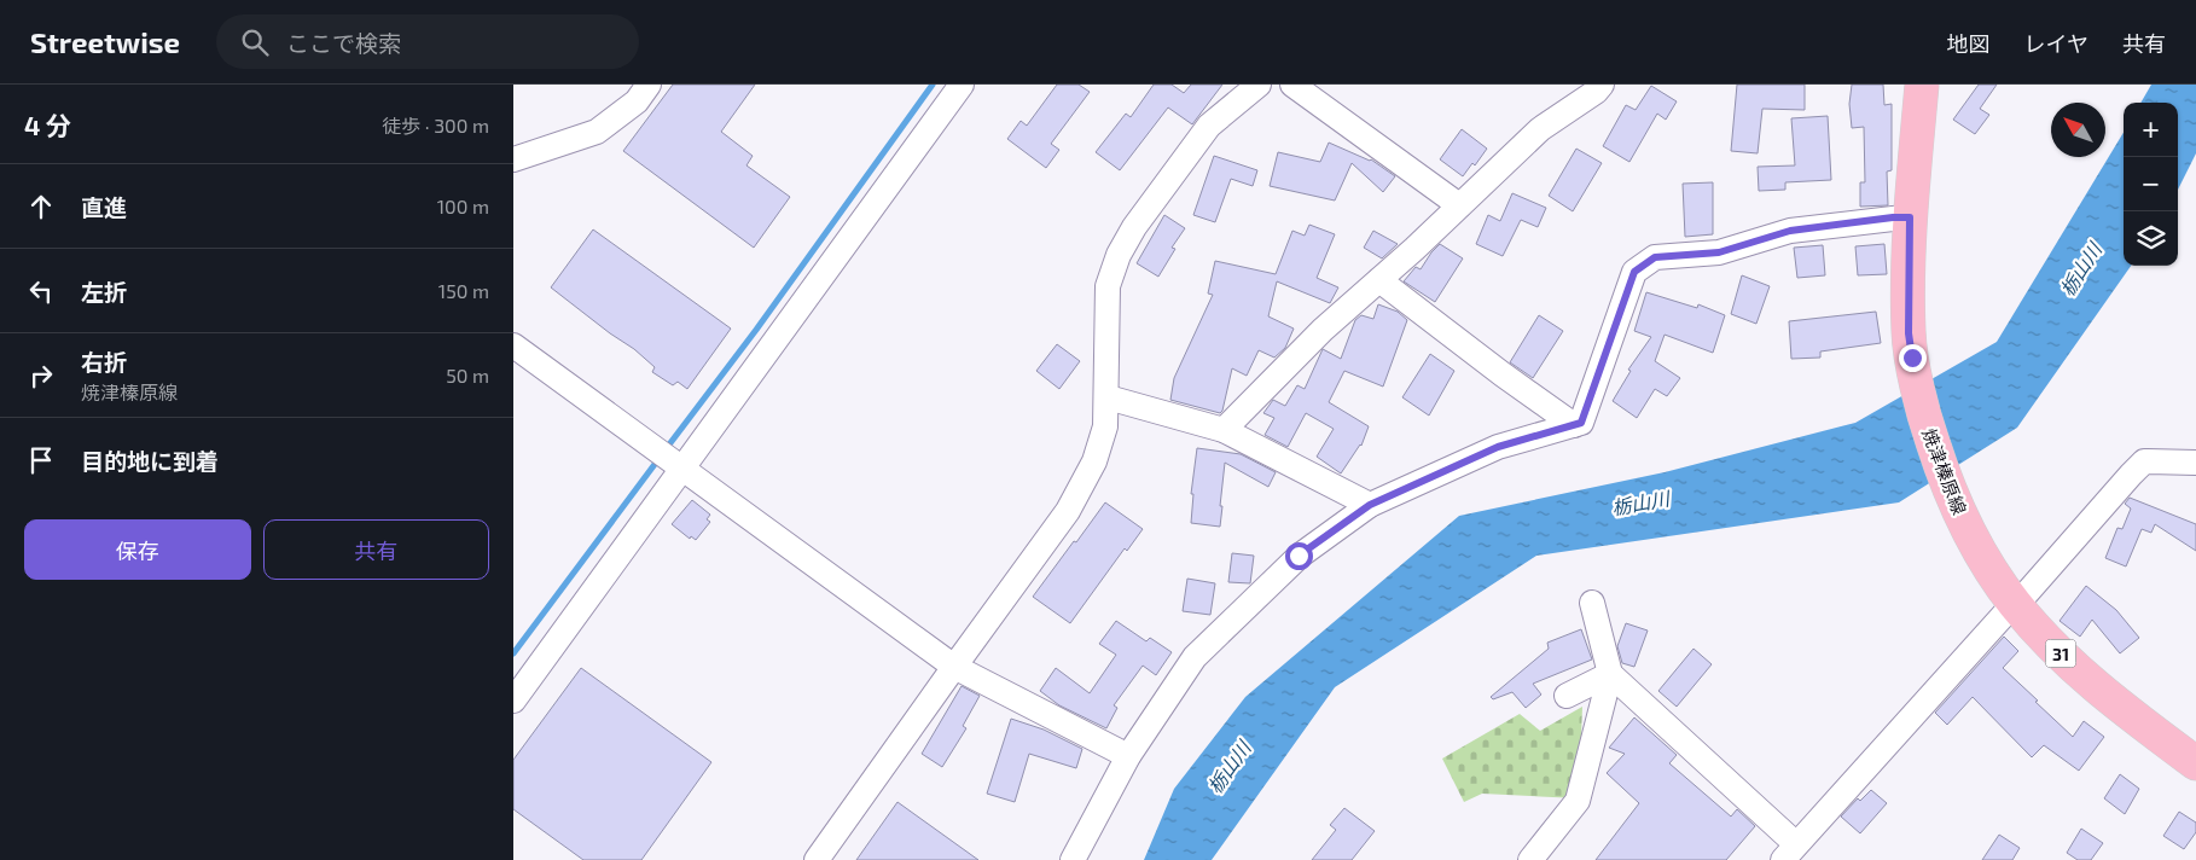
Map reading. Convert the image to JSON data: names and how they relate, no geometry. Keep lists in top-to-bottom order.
{
  "streets": {
    "main road": ["焼津榛原線", "31"]
  },
  "water": ["栃山川"],
  "north": "top left",
  "page": {
    "header": "Streetwise",
    "search": "ここで検索",
    "nav": ["地図", "レイヤ", "共有"],
    "heading": ["4 分", "徒歩 · 300 m"],
    "map_buttons": ["+", "−"],
    "list": [
      ["直進", "100 m"],
      ["左折", "150 m"],
      ["右折", "焼津榛原線", "50 m"],
      "目的地に到着"
    ],
    "buttons": ["保存", "共有"]
  }
}
